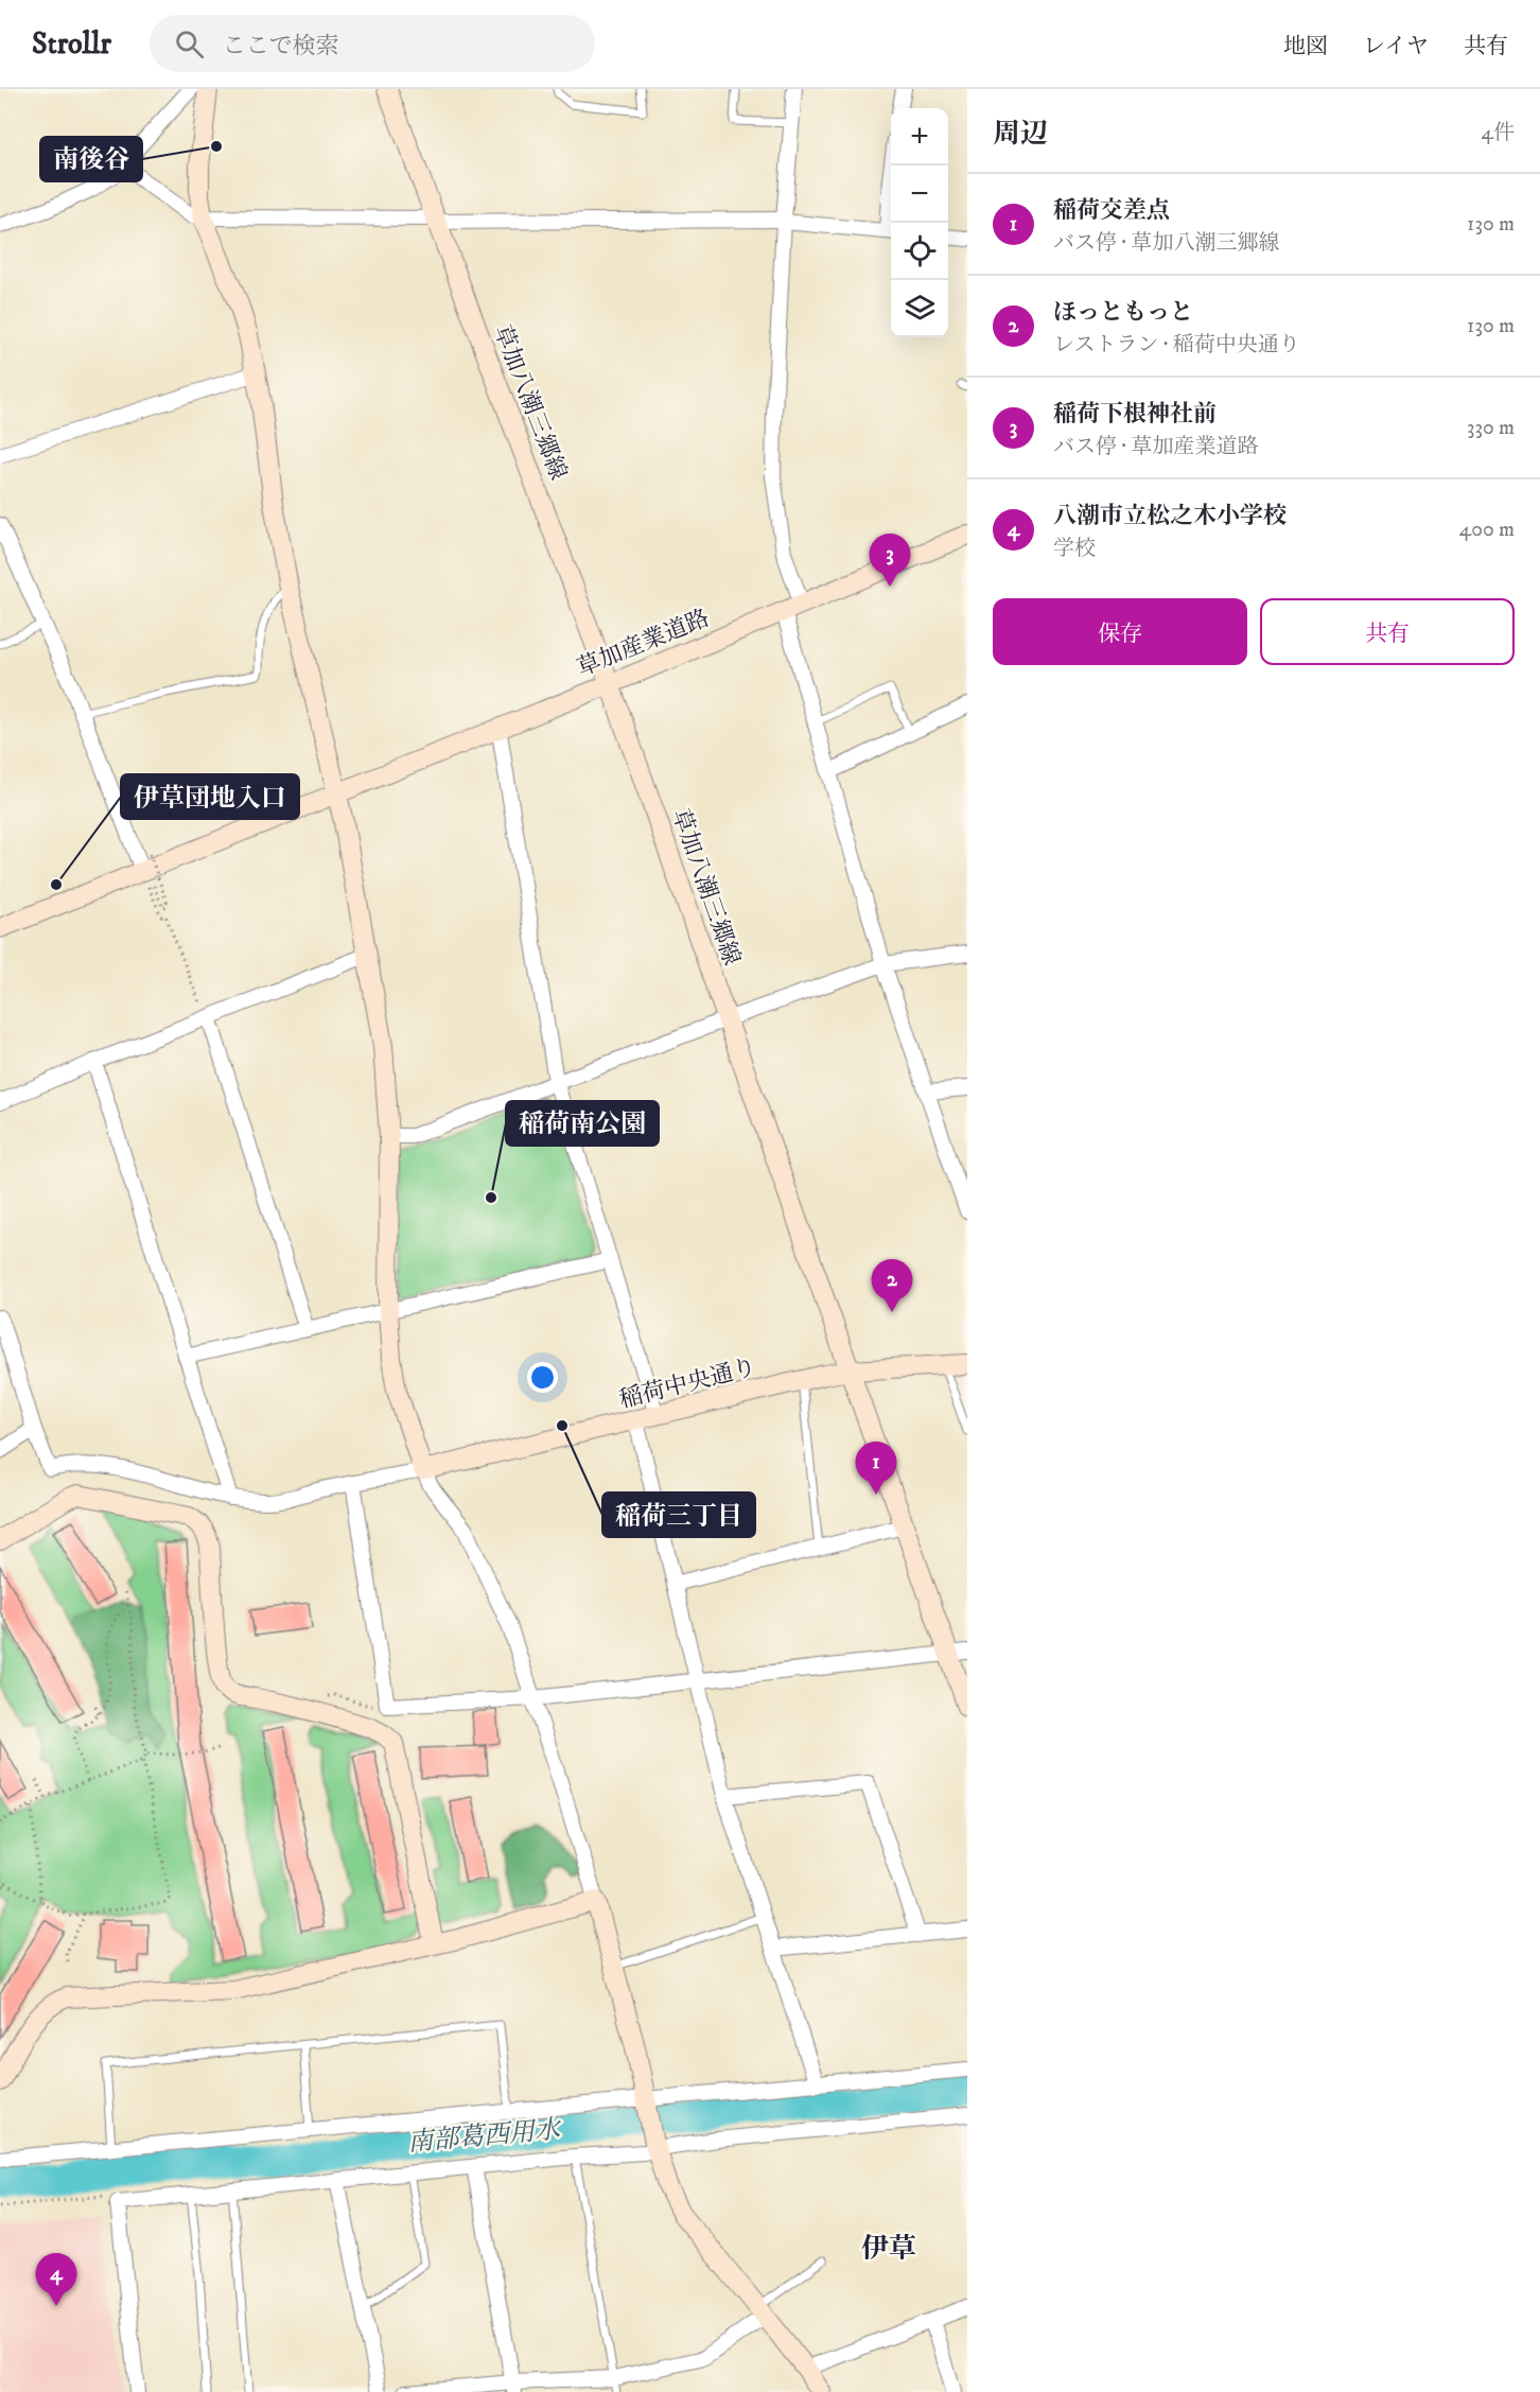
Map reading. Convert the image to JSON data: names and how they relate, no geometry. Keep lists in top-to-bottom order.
{
  "streets": {
    "street": ["草加八潮三郷線", "草加産業道路", "稲荷中央通り"]
  },
  "crossings": [
    ["草加八潮三郷線", "草加産業道路"],
    ["草加八潮三郷線", "稲荷中央通り"]
  ],
  "districts": ["伊草"],
  "water": ["南部葛西用水"],
  "places": [
    "南後谷",
    "伊草団地入口",
    "稲荷南公園",
    "稲荷三丁目"
  ],
  "page": {
    "header": "Strollr",
    "search": "ここで検索",
    "nav": ["地図", "レイヤ", "共有"],
    "heading": ["周辺", "4件"],
    "map_buttons": ["+", "−"],
    "list": [
      {
        "mark": "1",
        "name": "稲荷交差点",
        "note": "バス停 · 草加八潮三郷線",
        "value": "130 m"
      },
      {
        "mark": "2",
        "name": "ほっともっと",
        "note": "レストラン · 稲荷中央通り",
        "value": "130 m"
      },
      {
        "mark": "3",
        "name": "稲荷下根神社前",
        "note": "バス停 · 草加産業道路",
        "value": "330 m"
      },
      {
        "mark": "4",
        "name": "八潮市立松之木小学校",
        "note": "学校",
        "value": "400 m"
      }
    ],
    "pins": [
      "3",
      "2",
      "1",
      "4"
    ],
    "buttons": ["保存", "共有"]
  }
}
